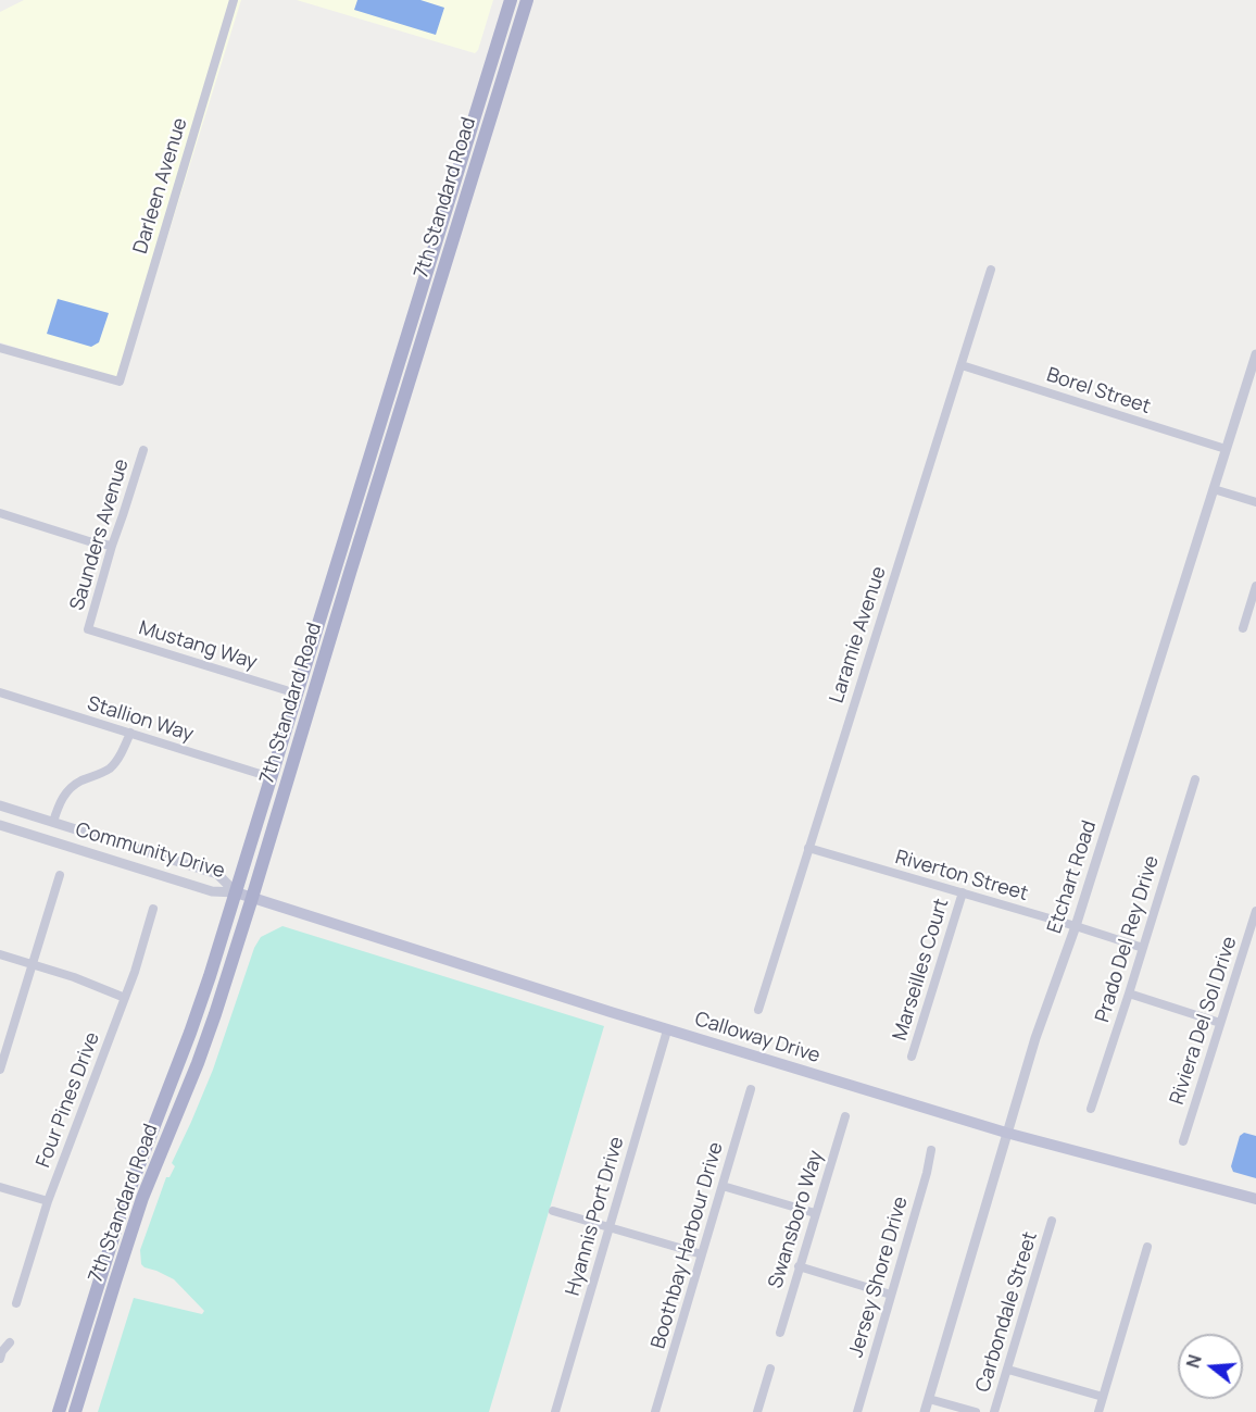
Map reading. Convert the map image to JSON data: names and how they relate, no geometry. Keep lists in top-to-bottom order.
{
  "streets": {
    "main road": ["7th Standard Road", "Calloway Drive"],
    "street": [
      "Darleen Avenue",
      "Borel Street",
      "Saunders Avenue",
      "Laramie Avenue",
      "Mustang Way",
      "Stallion Way",
      "Community Drive",
      "Riverton Street",
      "Etchart Road",
      "Prado Del Rey Drive",
      "Marseilles Court",
      "Riviera Del Sol Drive",
      "Four Pines Drive",
      "Hyannis Port Drive",
      "Swansboro Way",
      "Boothbay Harbour Drive",
      "Jersey Shore Drive",
      "Carbondale Street"
    ]
  },
  "crossings": [
    ["7th Standard Road", "Mustang Way"],
    ["7th Standard Road", "Stallion Way"],
    ["7th Standard Road", "Community Drive"],
    ["7th Standard Road", "Calloway Drive"],
    ["Borel Street", "Laramie Avenue"],
    ["Borel Street", "Etchart Road"],
    ["Saunders Avenue", "Mustang Way"],
    ["Laramie Avenue", "Riverton Street"],
    ["Community Drive", "Calloway Drive"],
    ["Riverton Street", "Etchart Road"],
    ["Riverton Street", "Prado Del Rey Drive"],
    ["Riverton Street", "Marseilles Court"],
    ["Etchart Road", "Calloway Drive"],
    ["Calloway Drive", "Hyannis Port Drive"]
  ],
  "north": "left"
}
